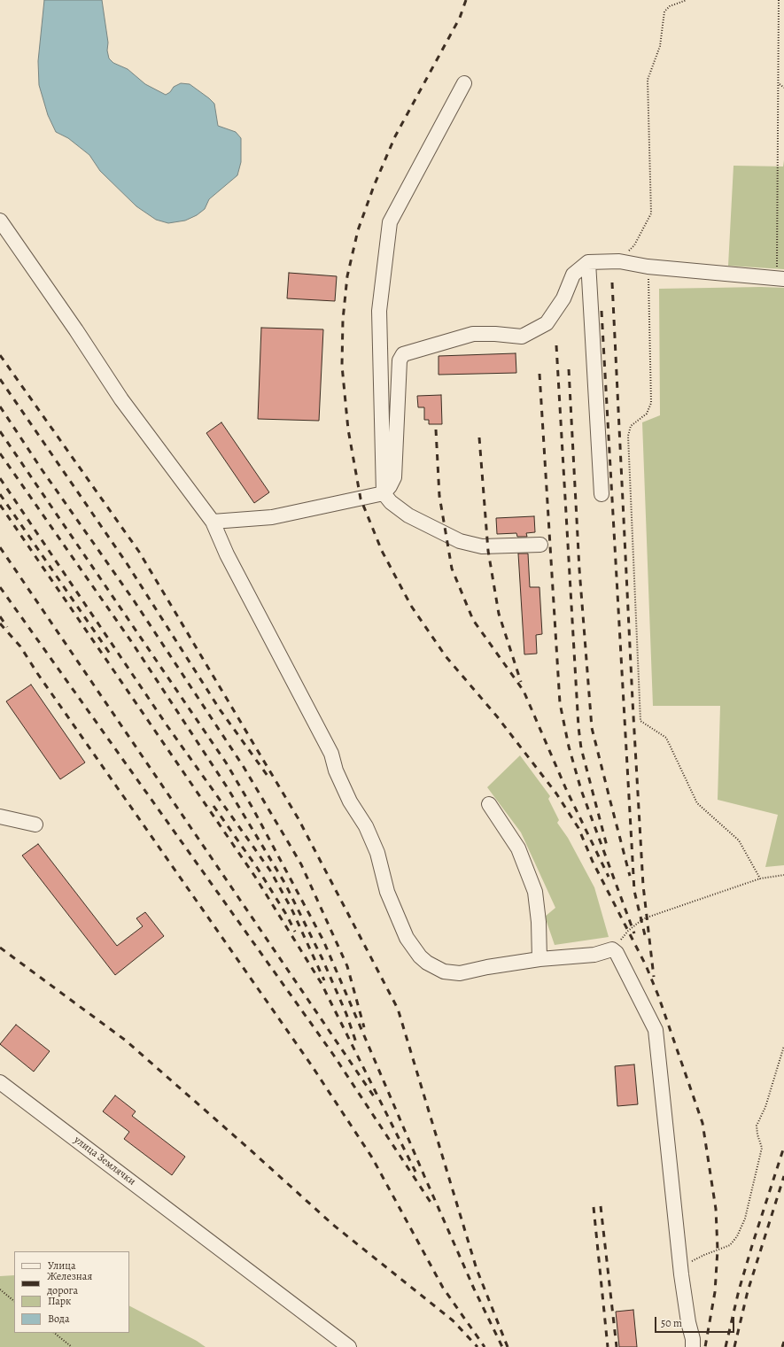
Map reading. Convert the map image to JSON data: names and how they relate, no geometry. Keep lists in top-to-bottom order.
{
  "streets": {
    "street": ["улица Землячки"]
  },
  "legend": [
    "Улица",
    "Железная дорога",
    "Парк",
    "Вода"
  ],
  "scale_bar": "50 m"
}
